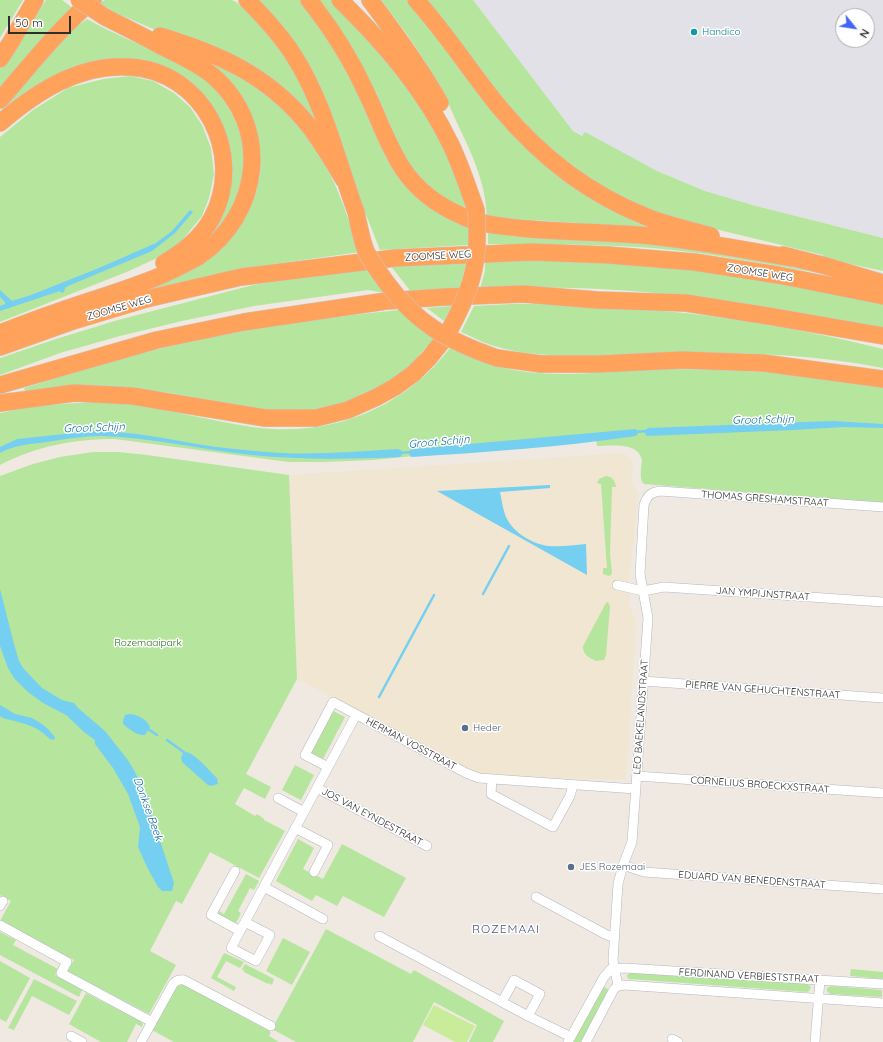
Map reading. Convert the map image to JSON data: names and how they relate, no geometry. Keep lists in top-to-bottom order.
{
  "streets": {
    "highway": ["ZOOMSE WEG"],
    "street": [
      "THOMAS GRESHAMSTRAAT",
      "JAN YMPIJNSTRAAT",
      "PIERRE VAN GEHUCHTENSTRAAT",
      "LEO BAEKELANDSTRAAT",
      "HERMAN VOSSTRAAT",
      "CORNELIUS BROECKXSTRAAT",
      "JOS VAN EYNDESTRAAT",
      "EDUARD VAN BENEDENSTRAAT",
      "FERDINAND VERBIESTSTRAAT"
    ]
  },
  "crossings": [
    ["THOMAS GRESHAMSTRAAT", "LEO BAEKELANDSTRAAT"],
    ["JAN YMPIJNSTRAAT", "LEO BAEKELANDSTRAAT"],
    ["PIERRE VAN GEHUCHTENSTRAAT", "LEO BAEKELANDSTRAAT"],
    ["LEO BAEKELANDSTRAAT", "HERMAN VOSSTRAAT"],
    ["LEO BAEKELANDSTRAAT", "CORNELIUS BROECKXSTRAAT"],
    ["LEO BAEKELANDSTRAAT", "EDUARD VAN BENEDENSTRAAT"],
    ["LEO BAEKELANDSTRAAT", "FERDINAND VERBIESTSTRAAT"]
  ],
  "districts": ["ROZEMAAI"],
  "water": ["Groot Schijn", "Donkse Beek"],
  "parks": ["Rozemaaipark"],
  "places": ["Handico", "Heder", "JES Rozemaai"],
  "scale_bar": "50 m",
  "north": "bottom right"
}
